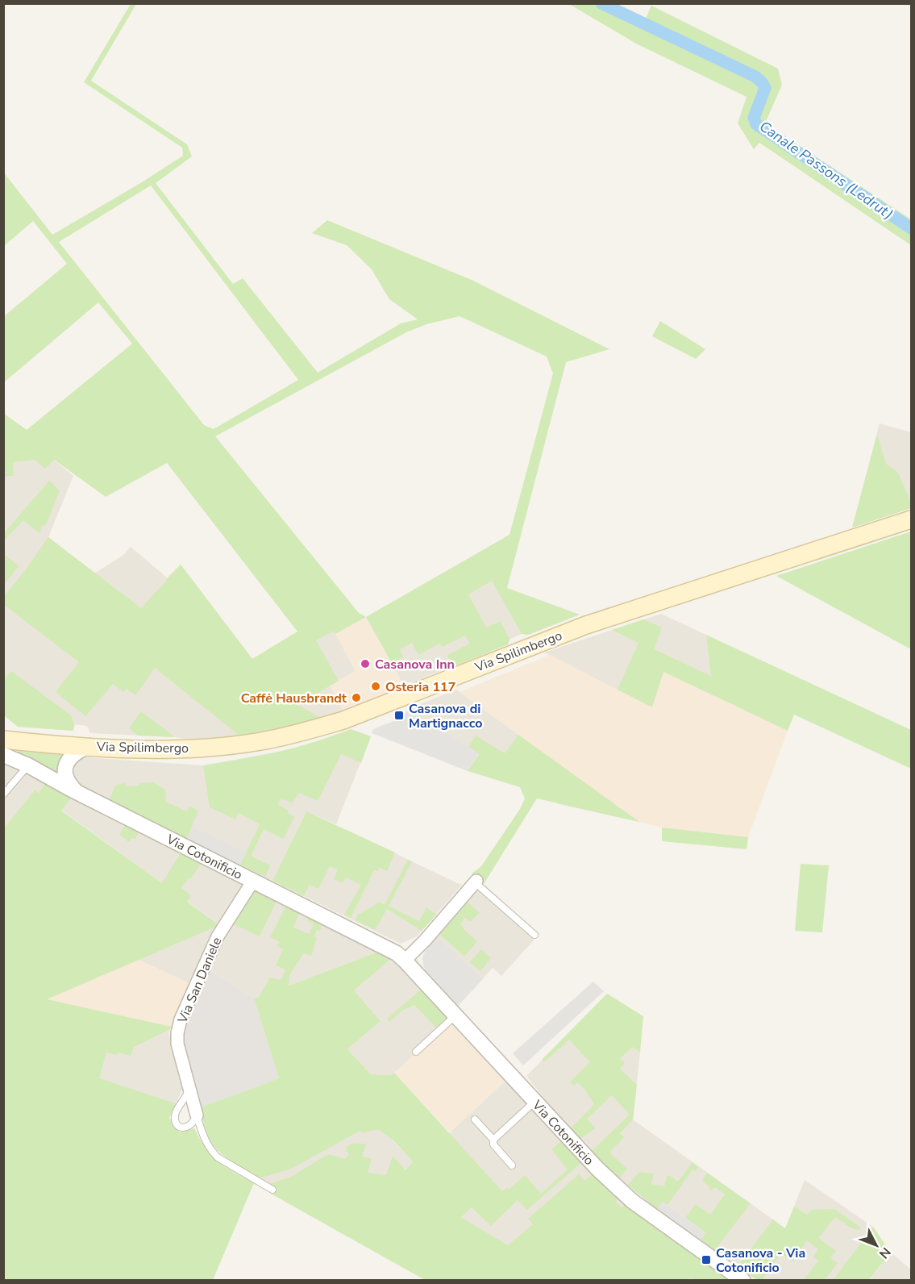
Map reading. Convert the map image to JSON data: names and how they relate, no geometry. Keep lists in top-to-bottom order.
{
  "streets": {
    "main road": ["Via Spilimbergo"],
    "street": ["Via Cotonificio", "Via San Daniele"]
  },
  "crossings": [
    ["Via Cotonificio", "Via San Daniele"]
  ],
  "water": ["Canale Passons (Ledrut)"],
  "places": {
    "other": ["Casanova Inn", "Osteria 117", "Caffė Hausbrandt"],
    "transit": ["Casanova di Martignacco", "Casanova - Via Cotonificio"]
  },
  "north": "bottom right"
}
